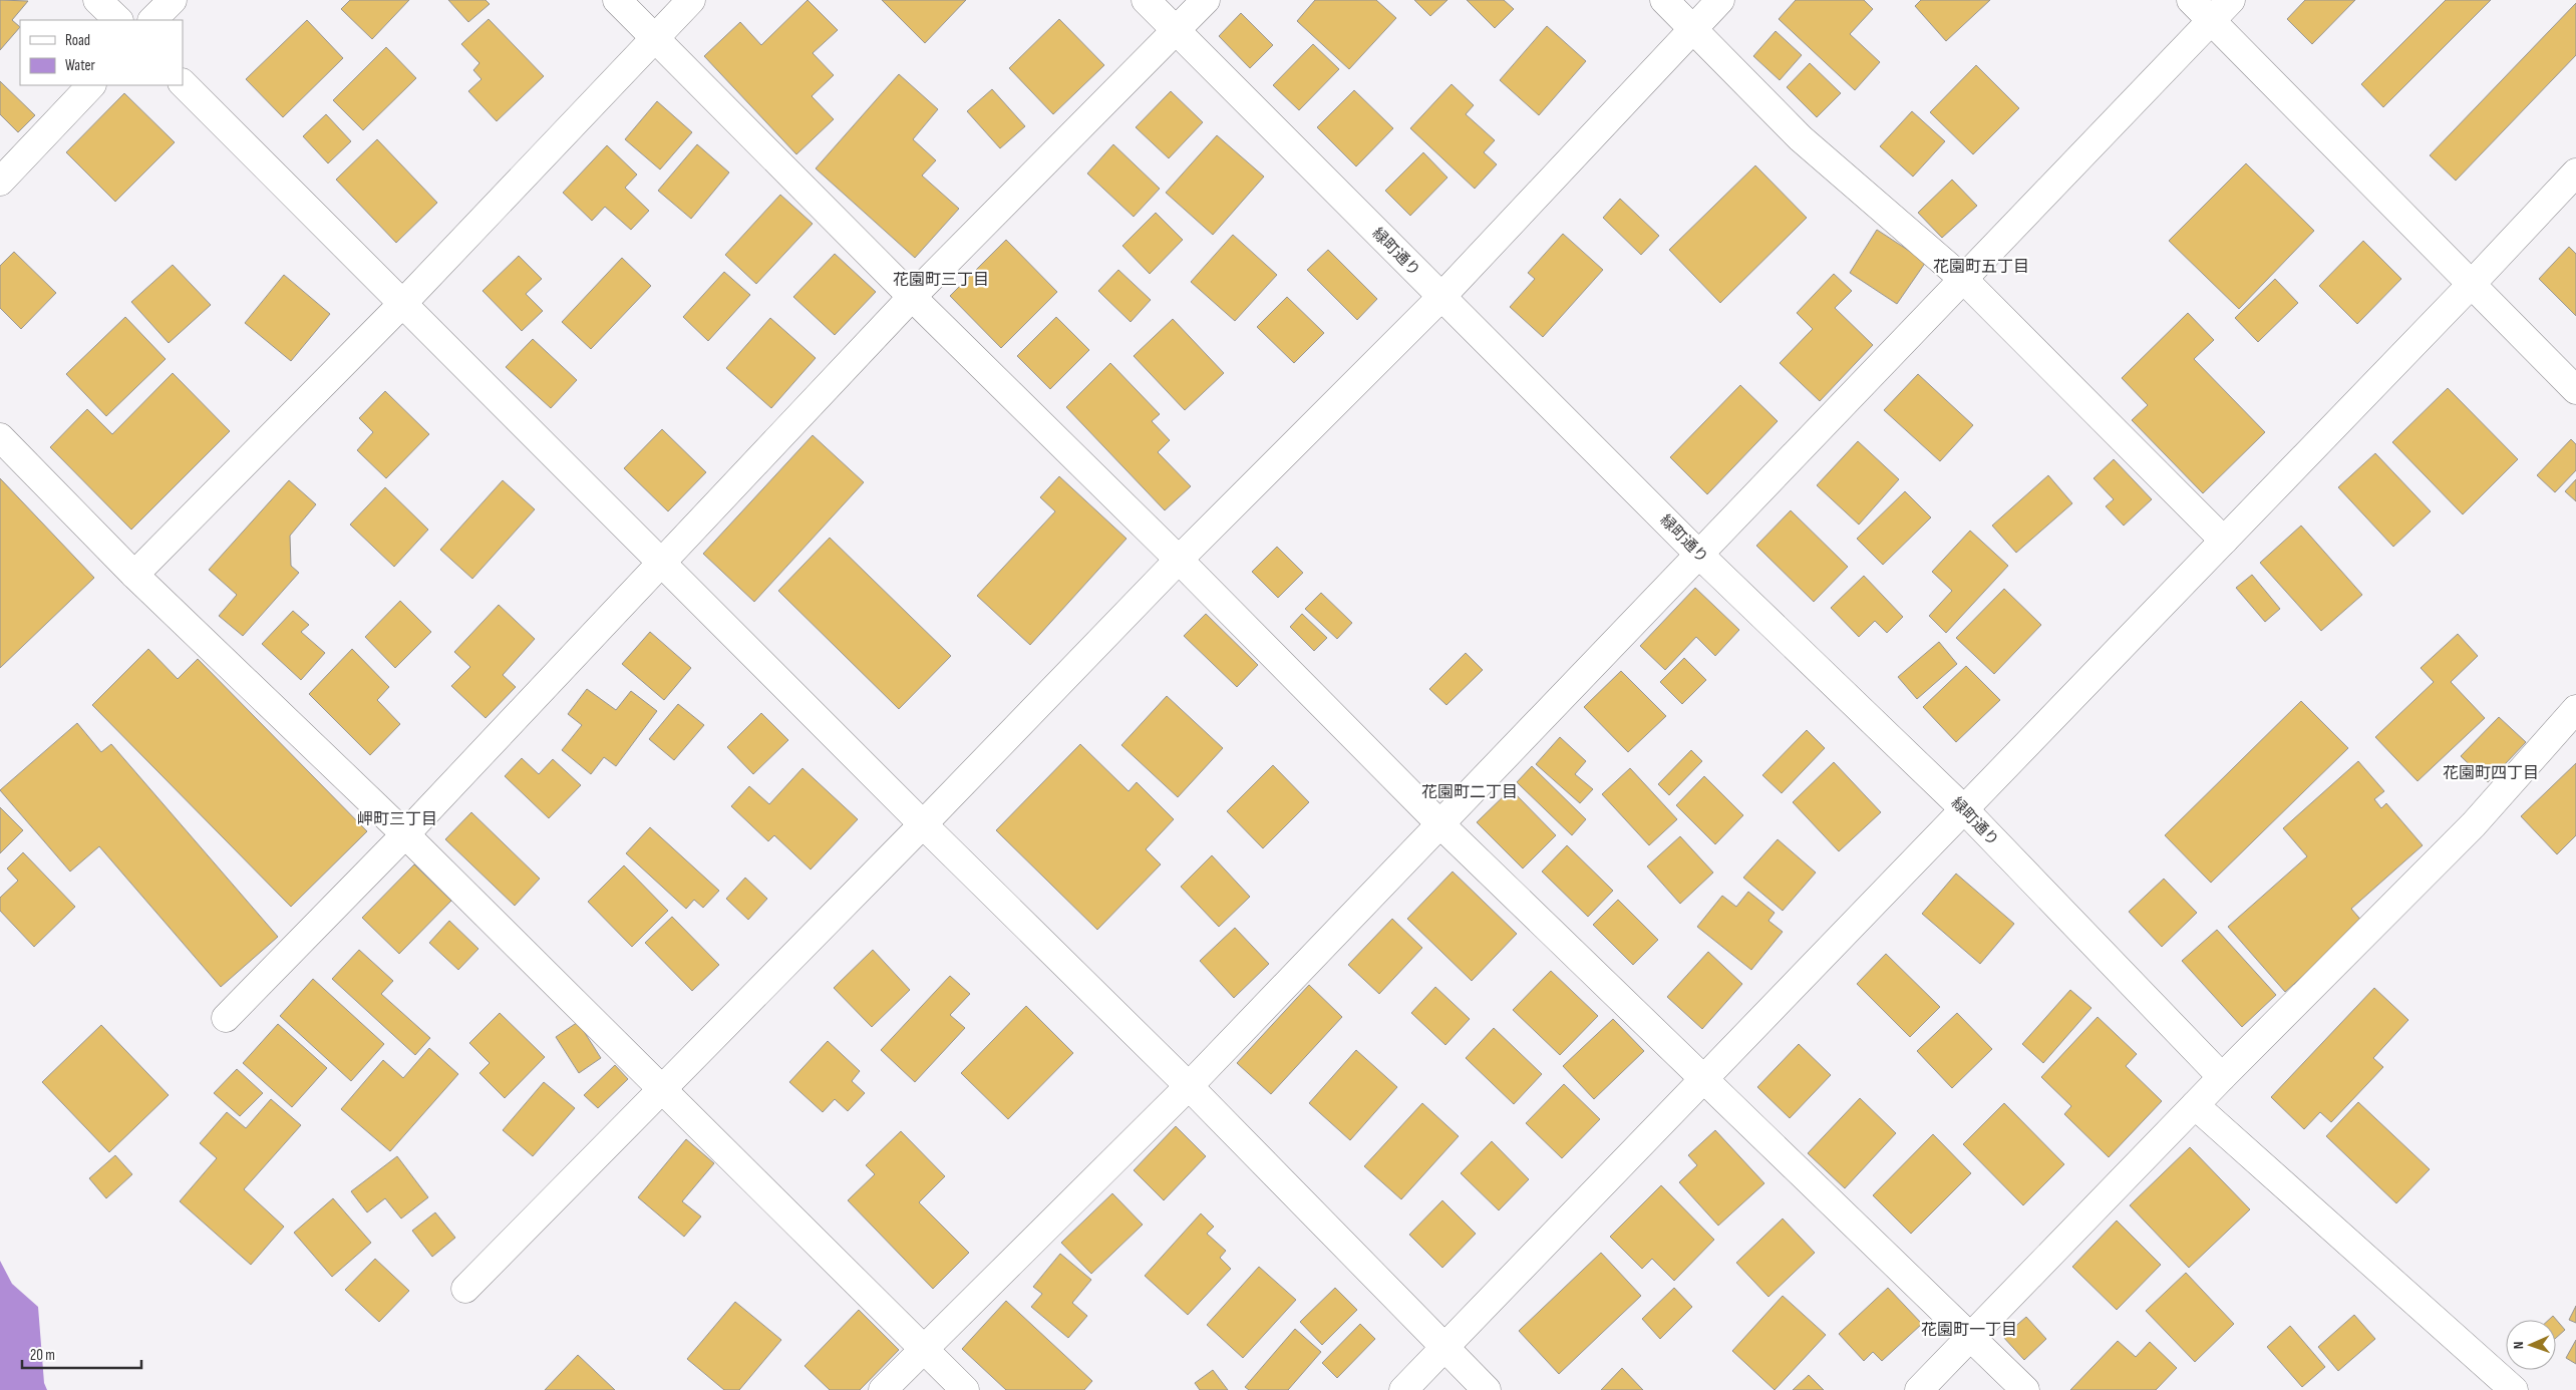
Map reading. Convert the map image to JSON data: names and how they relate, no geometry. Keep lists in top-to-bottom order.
{
  "streets": {
    "street": ["緑町通り"]
  },
  "districts": [
    "花園町五丁目",
    "花園町三丁目",
    "花園町四丁目",
    "花園町二丁目",
    "岬町三丁目",
    "花園町一丁目"
  ],
  "legend": ["Road", "Water"],
  "scale_bar": "20 m",
  "north": "left"
}
